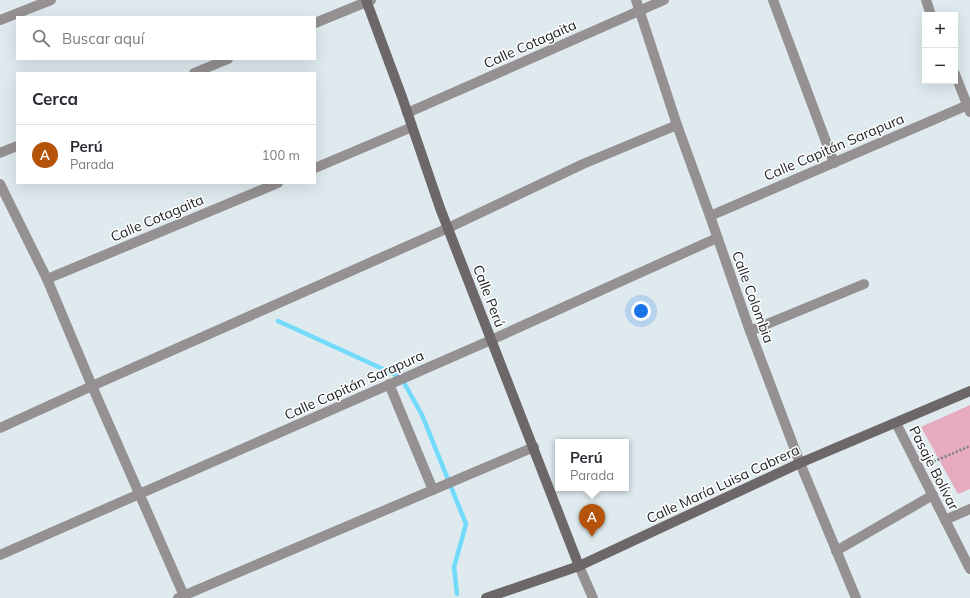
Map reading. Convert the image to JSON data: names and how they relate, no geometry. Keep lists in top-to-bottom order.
{
  "streets": {
    "street": [
      "Calle Cotagaita",
      "Calle Capitán Sarapura",
      "Calle Perú",
      "Calle Colombia",
      "Pasaje Bolívar",
      "Calle María Luisa Cabrera"
    ]
  },
  "crossings": [
    ["Calle Cotagaita", "Calle Perú"],
    ["Calle Cotagaita", "Calle Colombia"],
    ["Calle Capitán Sarapura", "Calle Perú"],
    ["Calle Capitán Sarapura", "Calle Colombia"],
    ["Calle Perú", "Calle María Luisa Cabrera"],
    ["Calle Colombia", "Calle María Luisa Cabrera"],
    ["Pasaje Bolívar", "Calle María Luisa Cabrera"]
  ],
  "page": {
    "map_buttons": ["+", "−"],
    "search": "Buscar aquí",
    "heading": "Cerca",
    "list": [
      {
        "mark": "A",
        "name": "Perú",
        "note": "Parada",
        "value": "100 m"
      }
    ],
    "popup": ["Perú", "Parada"],
    "pins": "A"
  }
}
